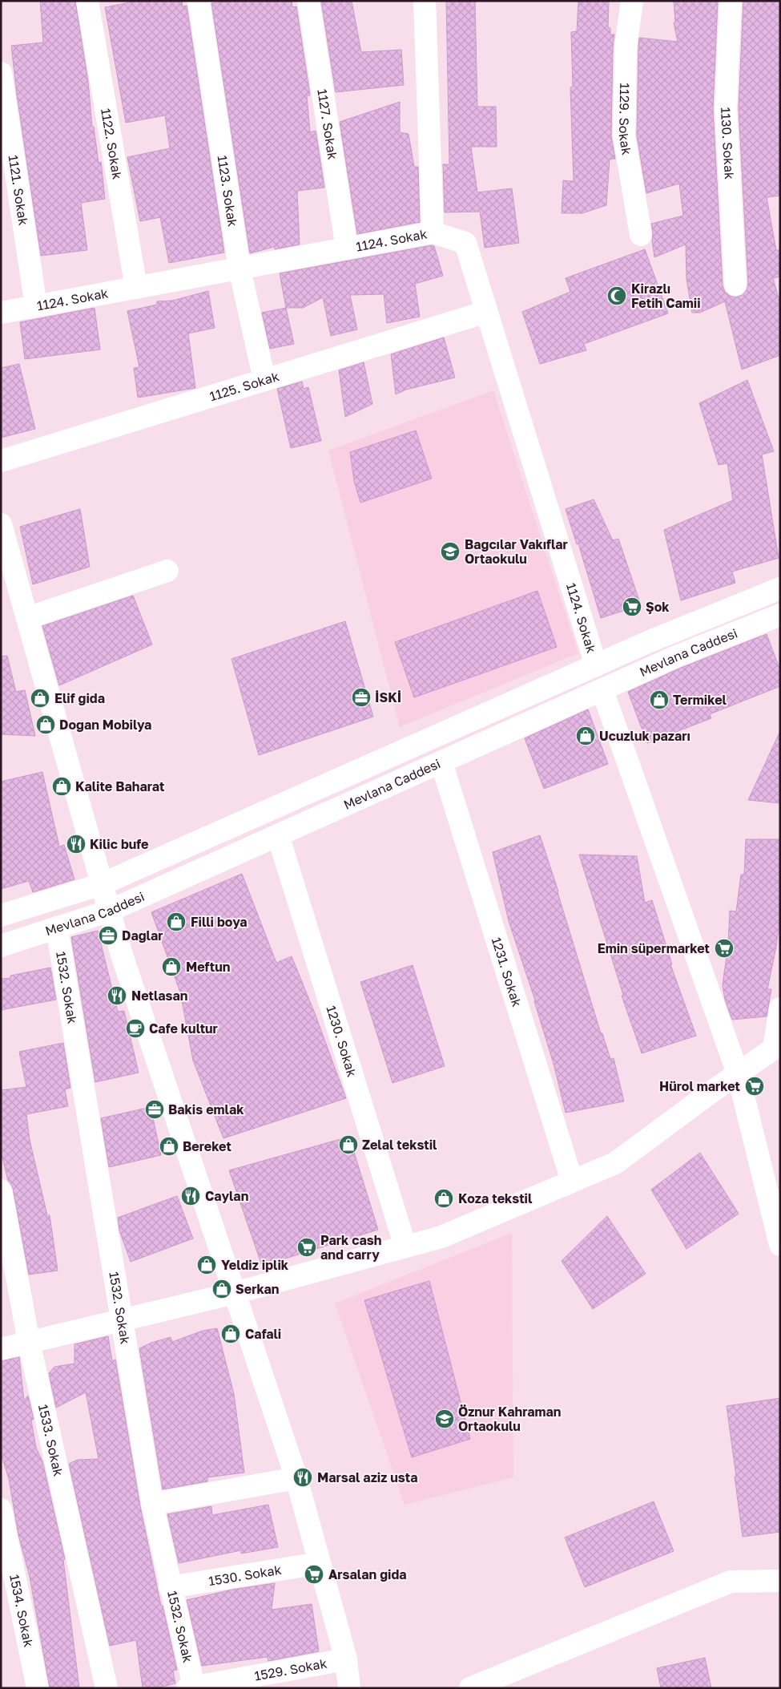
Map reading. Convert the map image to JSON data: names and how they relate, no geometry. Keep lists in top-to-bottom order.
{
  "streets": {
    "street": [
      "1129. Sokak",
      "1127. Sokak",
      "1130. Sokak",
      "1122. Sokak",
      "1121. Sokak",
      "1123. Sokak",
      "1124. Sokak",
      "1125. Sokak",
      "Mevlana Caddesi",
      "1231. Sokak",
      "1532. Sokak",
      "1230. Sokak",
      "1533. Sokak",
      "1530. Sokak",
      "1534. Sokak",
      "1529. Sokak"
    ]
  },
  "crossings": [
    ["1127. Sokak", "1124. Sokak"],
    ["1122. Sokak", "1124. Sokak"],
    ["1121. Sokak", "1124. Sokak"],
    ["1123. Sokak", "1124. Sokak"],
    ["1123. Sokak", "1125. Sokak"],
    ["1124. Sokak", "1125. Sokak"],
    ["1124. Sokak", "Mevlana Caddesi"],
    ["Mevlana Caddesi", "1231. Sokak"],
    ["Mevlana Caddesi", "1532. Sokak"],
    ["Mevlana Caddesi", "1230. Sokak"],
    ["1532. Sokak", "1530. Sokak"],
    ["1532. Sokak", "1529. Sokak"]
  ],
  "places": {
    "mosque": ["Kirazlı Fetih Camii"],
    "school or university": ["Bağcılar Vakıflar Ortaokulu", "Öznur Kahraman Ortaokulu"],
    "supermarket": [
      "Şok",
      "Emin süpermarket",
      "Hürol market",
      "Park cash and carry",
      "Arsalan gida"
    ],
    "office": ["İSKİ", "Daglar", "Bakis emlak"],
    "shop": [
      "Elif gida",
      "Termikel",
      "Doğan Mobilya",
      "Ucuzluk pazarı",
      "Kalite Baharat",
      "Filli boya",
      "Meftun",
      "Zelal tekstil",
      "Bereket",
      "Koza tekstil",
      "Yeldiz iplik",
      "Serkan",
      "Cafali"
    ],
    "restaurant": [
      "Kilic bufe",
      "Netlasan",
      "Caylan",
      "Marsal aziz usta"
    ],
    "cafe": ["Cafe kultur"]
  }
}
